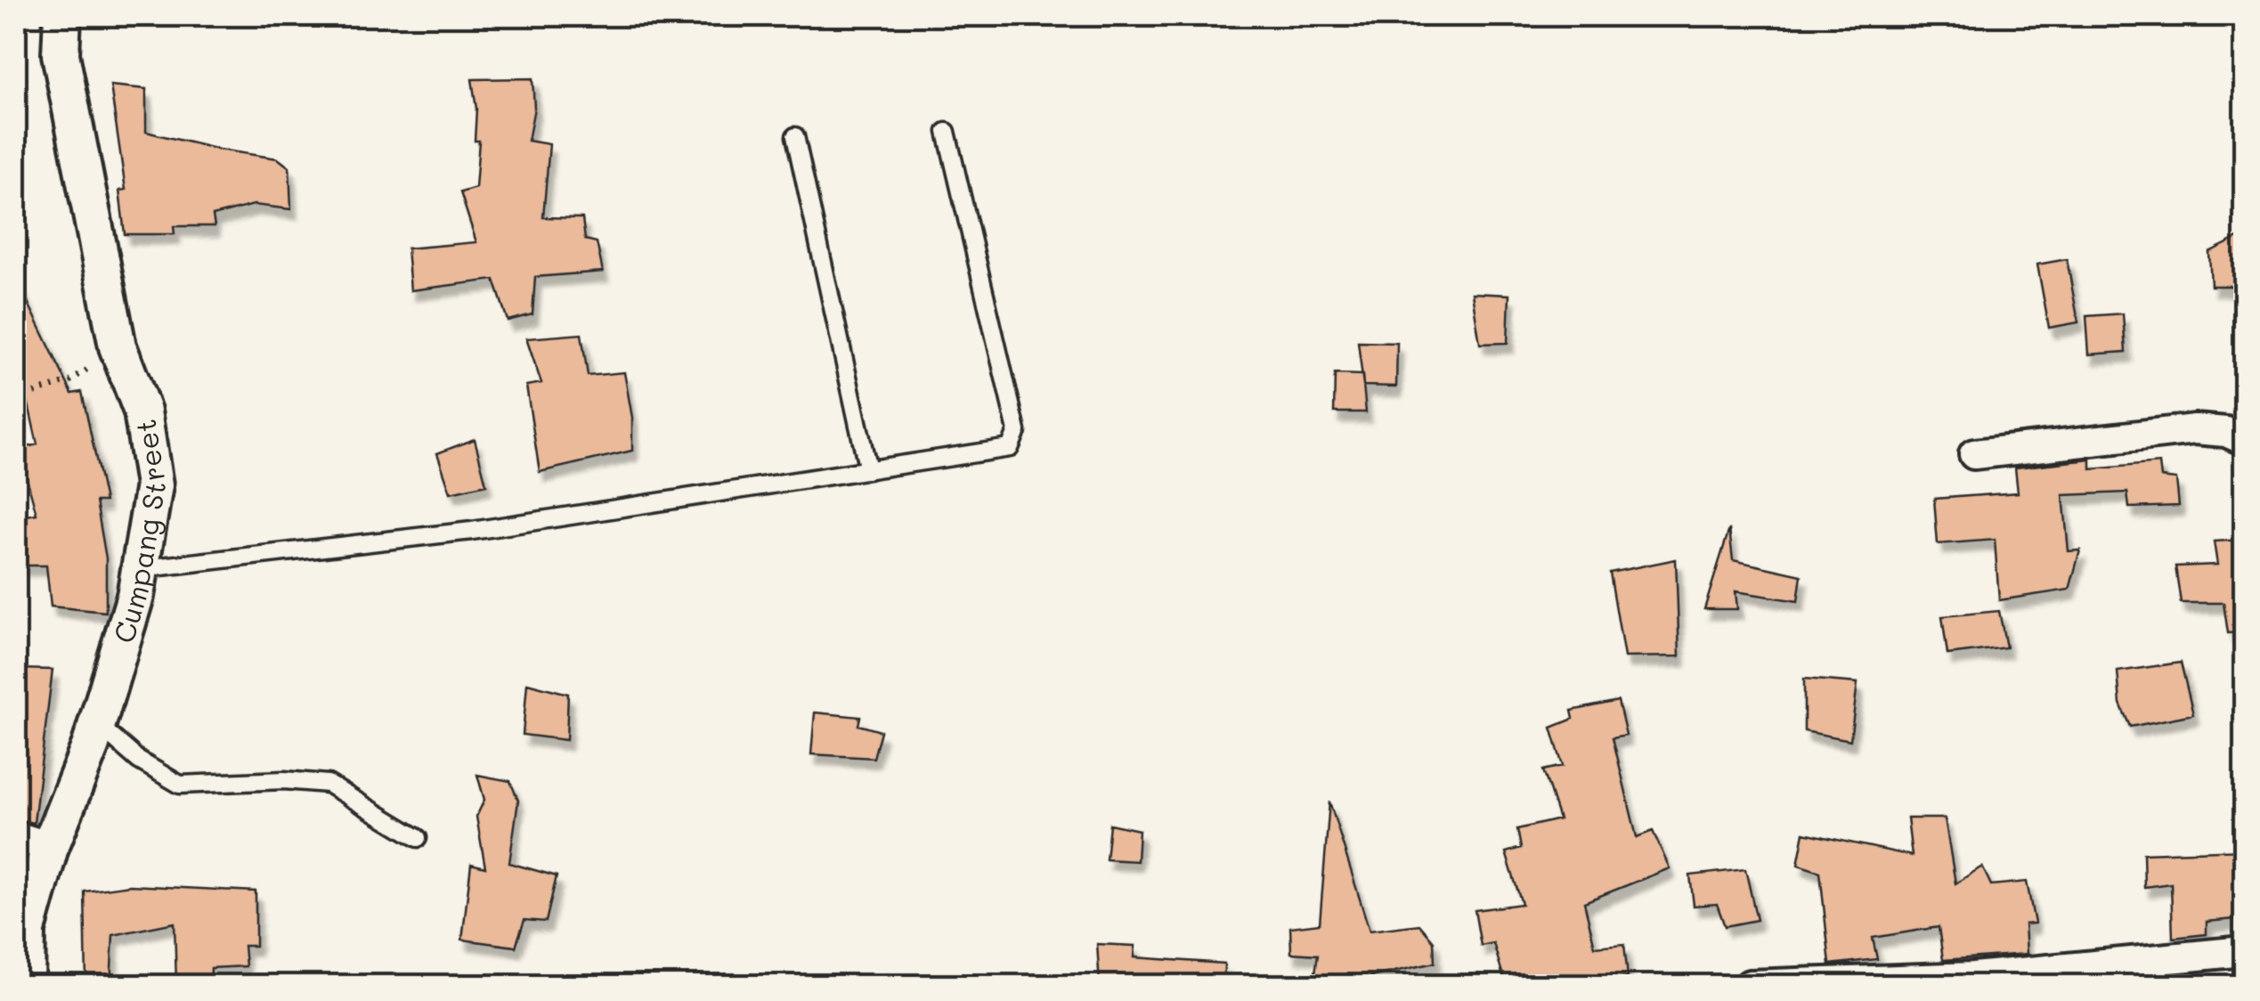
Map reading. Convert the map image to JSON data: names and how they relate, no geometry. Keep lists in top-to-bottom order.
{
  "streets": {
    "street": ["Cumpang Street"]
  }
}
